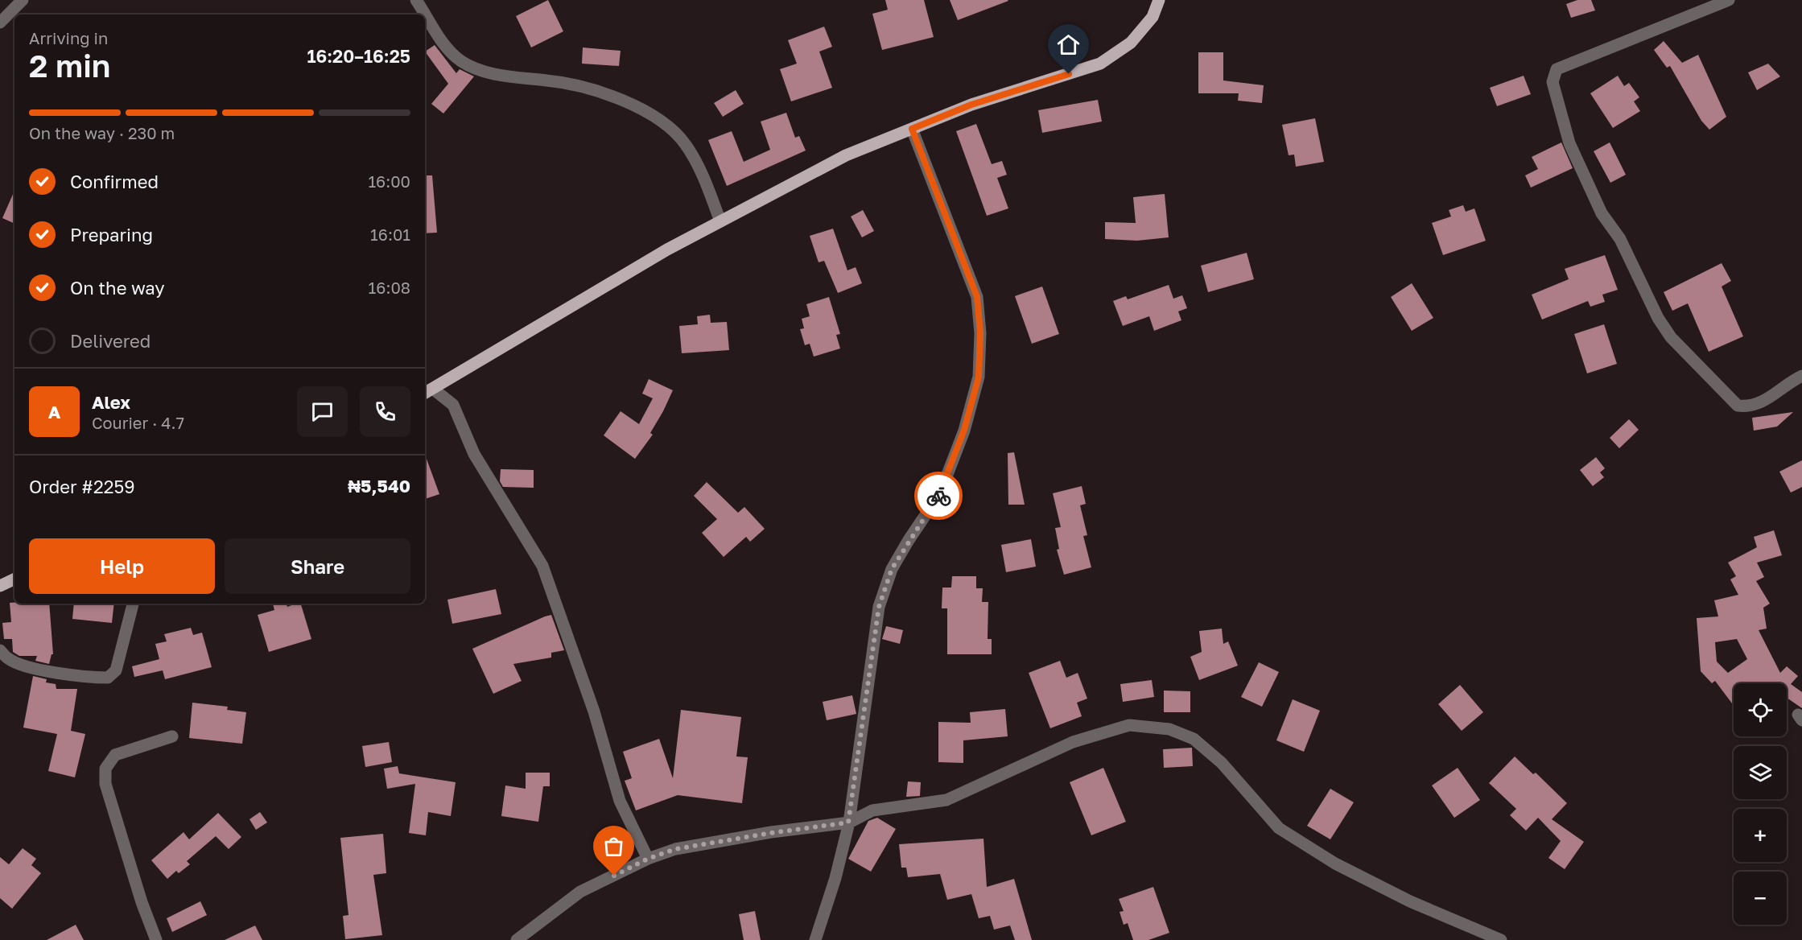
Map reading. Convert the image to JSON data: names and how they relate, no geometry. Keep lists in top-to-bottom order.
{
  "page": {
    "heading": ["2 min", "Arriving in", "16:20–16:25"],
    "panel": [
      "Alex",
      "Courier · 4.7",
      "Order #2259",
      "₦5,540"
    ],
    "bar": "On the way · 230 m",
    "list": [
      ["Confirmed", "16:00"],
      ["Preparing", "16:01"],
      ["On the way", "16:08"],
      "Delivered"
    ],
    "round": "A",
    "buttons": ["Help", "Share"],
    "map_buttons": ["+", "−"]
  }
}
